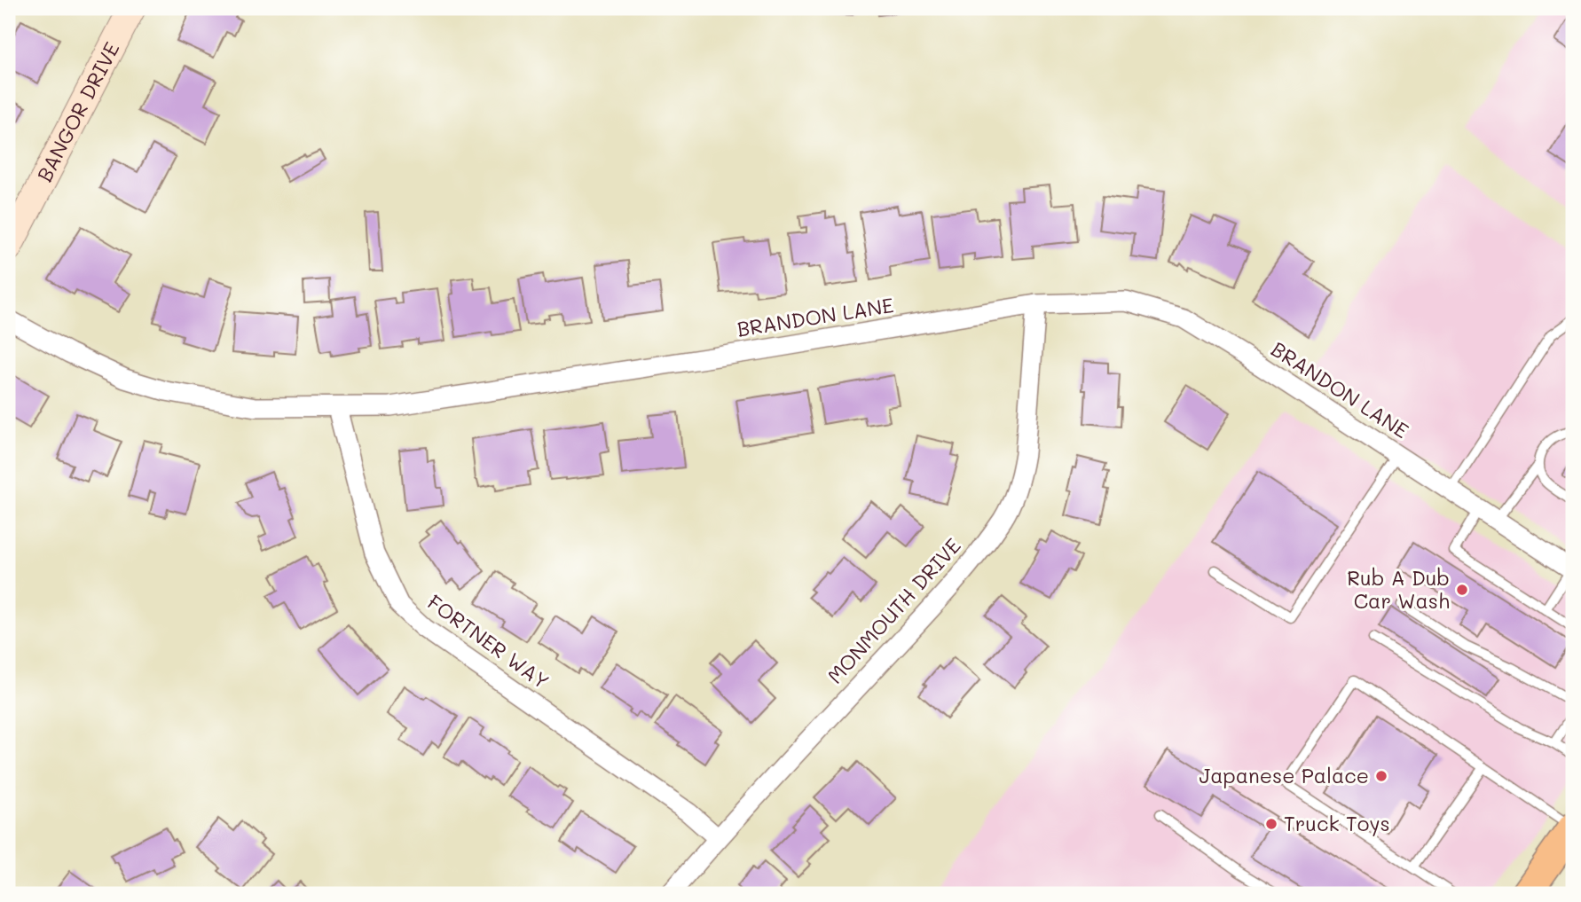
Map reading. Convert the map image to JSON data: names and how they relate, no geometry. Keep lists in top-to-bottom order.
{
  "streets": {
    "street": [
      "BANGOR DRIVE",
      "BRANDON LANE",
      "MONMOUTH DRIVE",
      "FORTNER WAY"
    ]
  },
  "crossings": [
    ["BRANDON LANE", "MONMOUTH DRIVE"],
    ["BRANDON LANE", "FORTNER WAY"],
    ["MONMOUTH DRIVE", "FORTNER WAY"]
  ],
  "places": ["Rub A Dub Car Wash", "Japanese Palace", "Truck Toys"]
}
